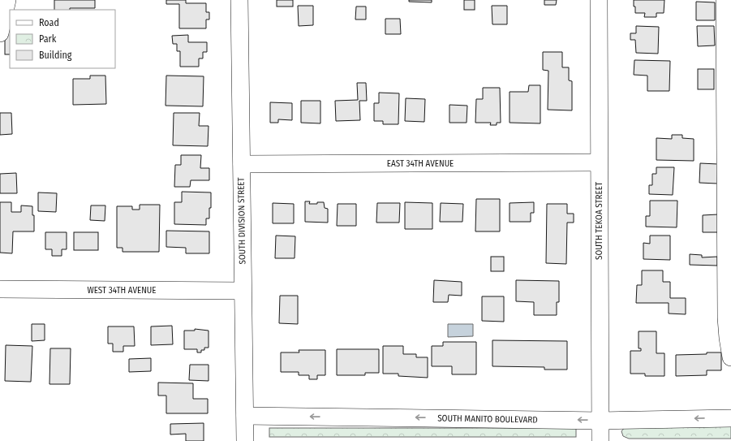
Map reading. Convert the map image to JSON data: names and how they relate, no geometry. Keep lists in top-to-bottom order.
{
  "streets": {
    "street": [
      "EAST 34TH AVENUE",
      "SOUTH DIVISION STREET",
      "SOUTH TEKOA STREET",
      "WEST 34TH AVENUE",
      "SOUTH MANITO BOULEVARD"
    ]
  },
  "crossings": [
    ["EAST 34TH AVENUE", "SOUTH DIVISION STREET"],
    ["EAST 34TH AVENUE", "SOUTH TEKOA STREET"],
    ["SOUTH DIVISION STREET", "WEST 34TH AVENUE"],
    ["SOUTH DIVISION STREET", "SOUTH MANITO BOULEVARD"],
    ["SOUTH TEKOA STREET", "SOUTH MANITO BOULEVARD"]
  ],
  "one_way": ["SOUTH MANITO BOULEVARD"],
  "legend": ["Road", "Park", "Building"]
}
